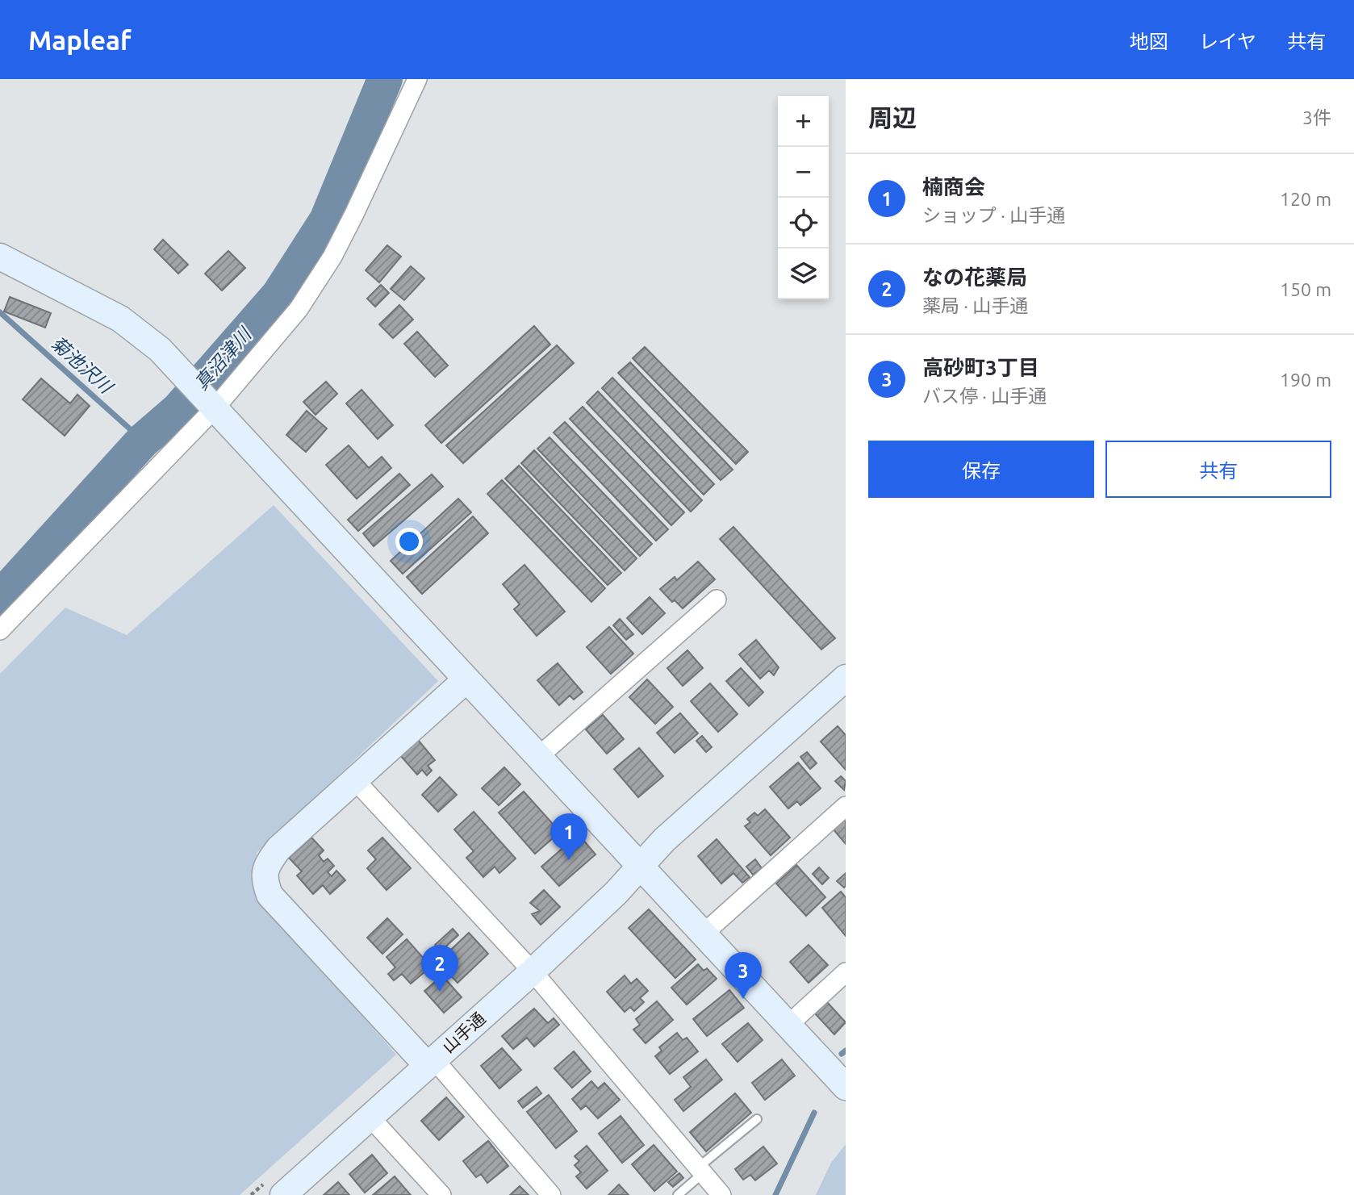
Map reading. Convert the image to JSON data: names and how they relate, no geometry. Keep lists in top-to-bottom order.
{
  "streets": {
    "street": ["山手通"]
  },
  "water": ["真沼津川", "菊池沢川"],
  "page": {
    "header": "Mapleaf",
    "nav": ["地図", "レイヤ", "共有"],
    "heading": ["周辺", "3件"],
    "map_buttons": ["+", "−"],
    "list": [
      {
        "mark": "1",
        "name": "楠商会",
        "note": "ショップ · 山手通",
        "value": "120 m"
      },
      {
        "mark": "2",
        "name": "なの花薬局",
        "note": "薬局 · 山手通",
        "value": "150 m"
      },
      {
        "mark": "3",
        "name": "高砂町3丁目",
        "note": "バス停 · 山手通",
        "value": "190 m"
      }
    ],
    "buttons": ["保存", "共有"],
    "pins": ["1", "2", "3"]
  }
}
